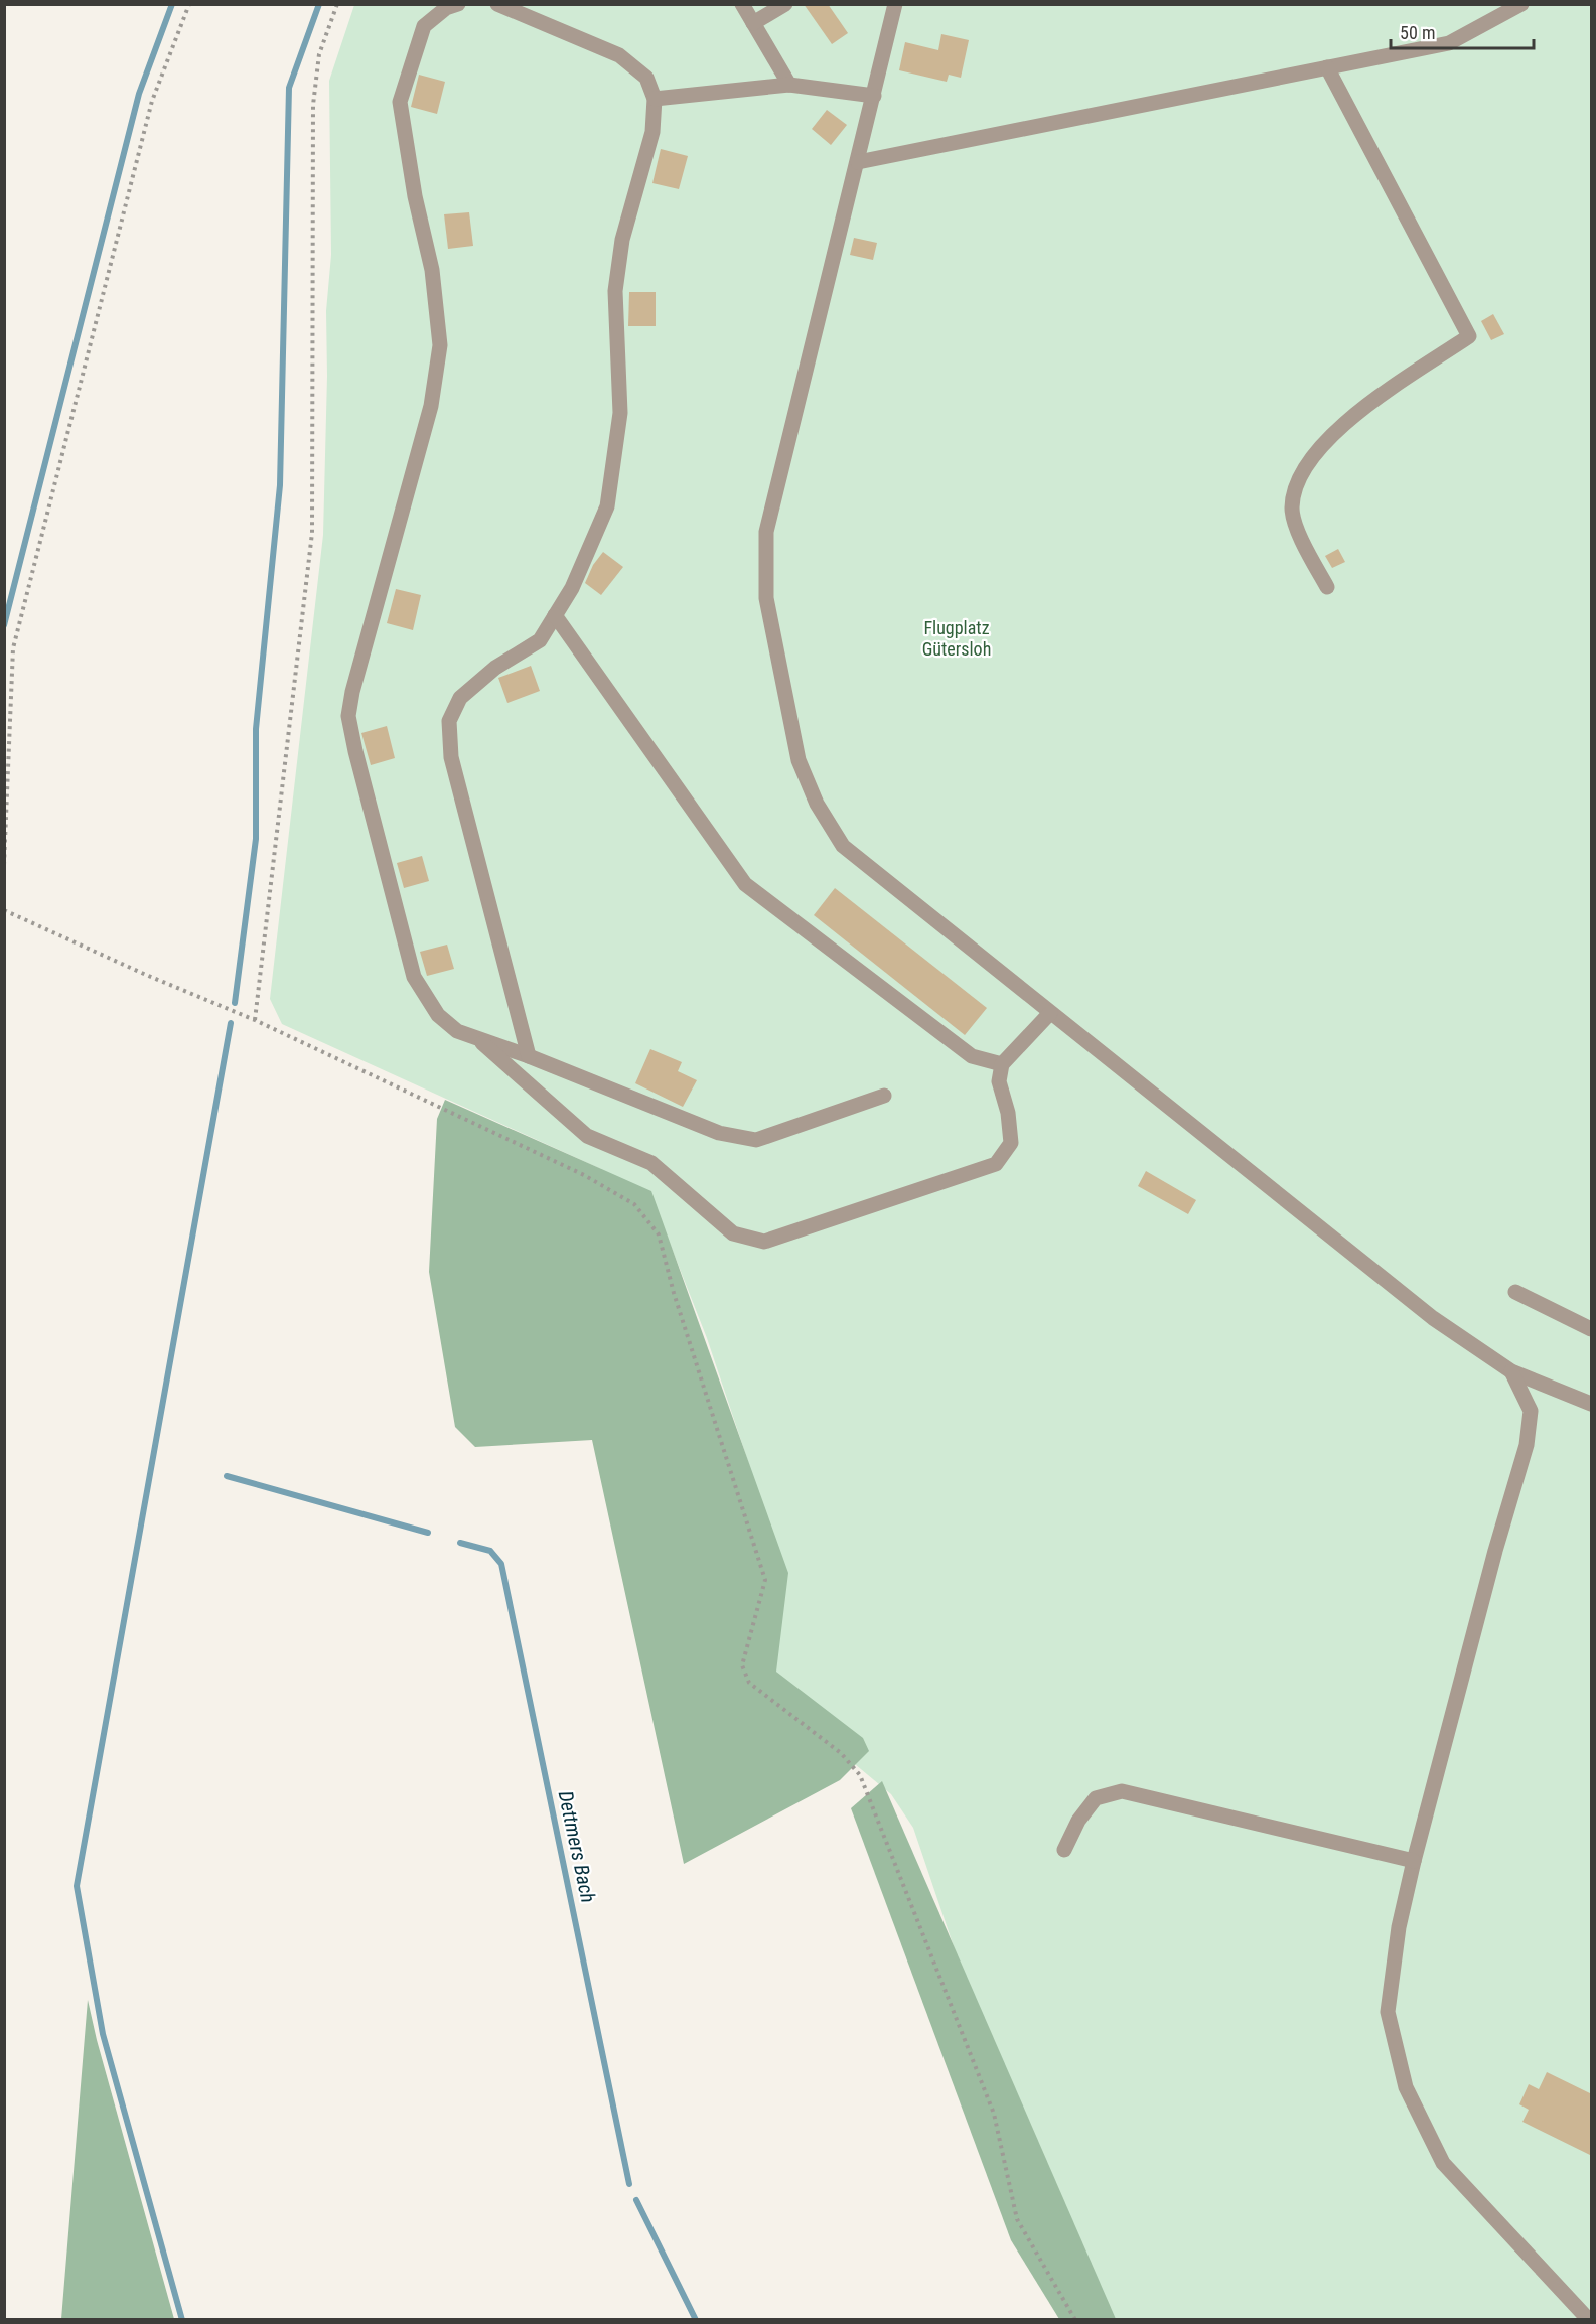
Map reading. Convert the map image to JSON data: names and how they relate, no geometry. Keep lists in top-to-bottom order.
{
  "water": ["Dettmers Bach"],
  "parks": ["Flugplatz Gütersloh"],
  "scale_bar": "50 m"
}
